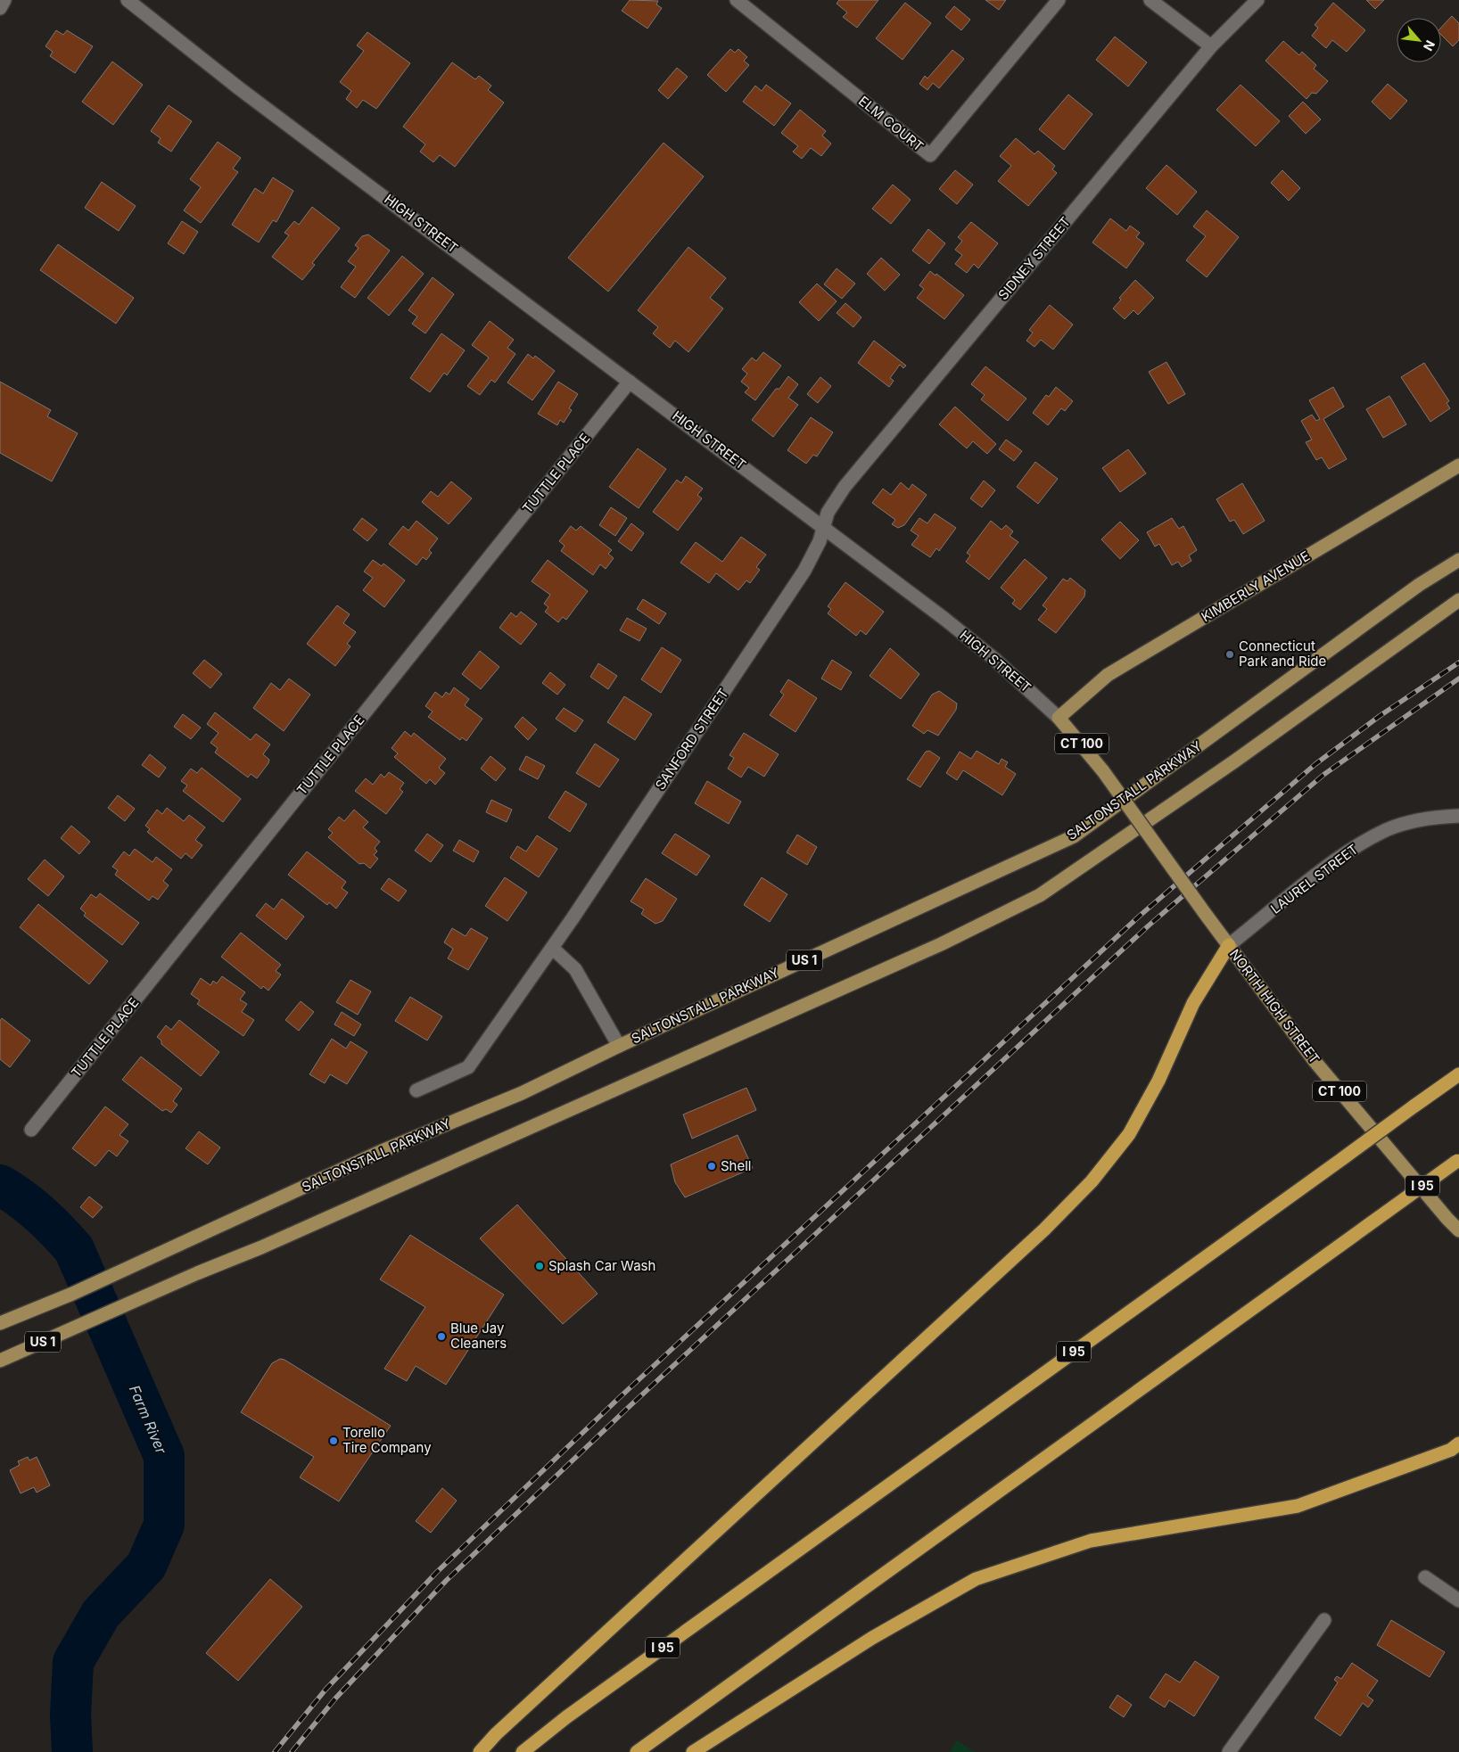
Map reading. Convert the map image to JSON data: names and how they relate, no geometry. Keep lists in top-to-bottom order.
{
  "streets": {
    "highway": ["I 95"],
    "main road": [
      "HIGH STREET",
      "KIMBERLY AVENUE",
      "CT 100",
      "SALTONSTALL PARKWAY",
      "US 1",
      "NORTH HIGH STREET"
    ],
    "street": [
      "ELM COURT",
      "SIDNEY STREET",
      "TUTTLE PLACE",
      "SANFORD STREET",
      "LAUREL STREET"
    ]
  },
  "crossings": [
    ["HIGH STREET", "SIDNEY STREET"],
    ["HIGH STREET", "TUTTLE PLACE"],
    ["HIGH STREET", "KIMBERLY AVENUE"],
    ["HIGH STREET", "SANFORD STREET"],
    ["HIGH STREET", "LAUREL STREET"],
    ["HIGH STREET", "NORTH HIGH STREET"],
    ["SIDNEY STREET", "SANFORD STREET"],
    ["LAUREL STREET", "NORTH HIGH STREET"]
  ],
  "water": ["Farm River"],
  "places": [
    "Connecticut Park and Ride",
    "Shell",
    "Splash Car Wash",
    "Blue Jay Cleaners",
    "Torello Tire Company"
  ],
  "north": "bottom right"
}
